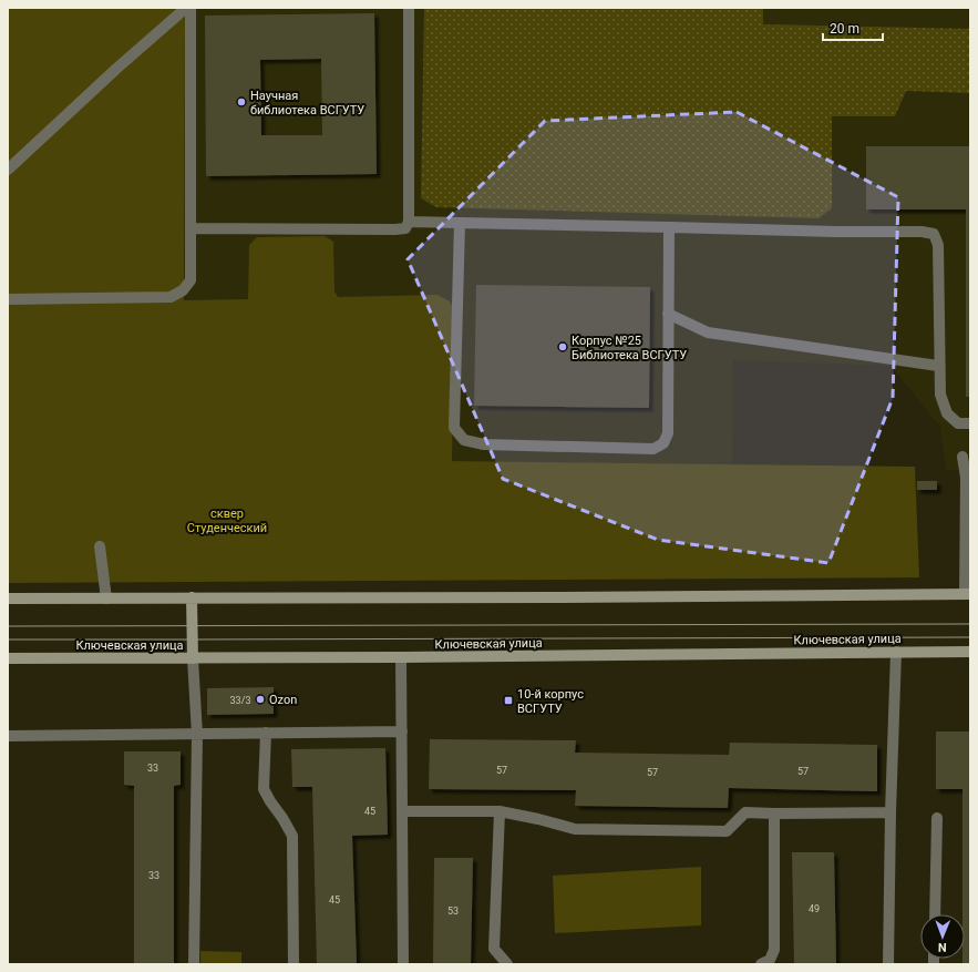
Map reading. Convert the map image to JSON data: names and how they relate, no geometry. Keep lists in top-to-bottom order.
{
  "streets": {
    "main road": ["Ключевская улица"]
  },
  "parks": ["сквер Студенческий"],
  "places": {
    "other": ["Научная библиотека ВСГУТУ", "Корпус №25 Библиотека ВСГУТУ", "Ozon"],
    "transit": ["10-й корпус ВСГУТУ"]
  },
  "house_numbers": [
    "33/3",
    "33",
    "57",
    "57",
    "57",
    "45",
    "33",
    "45",
    "49",
    "53"
  ],
  "scale_bar": "20 m",
  "north": "bottom"
}
